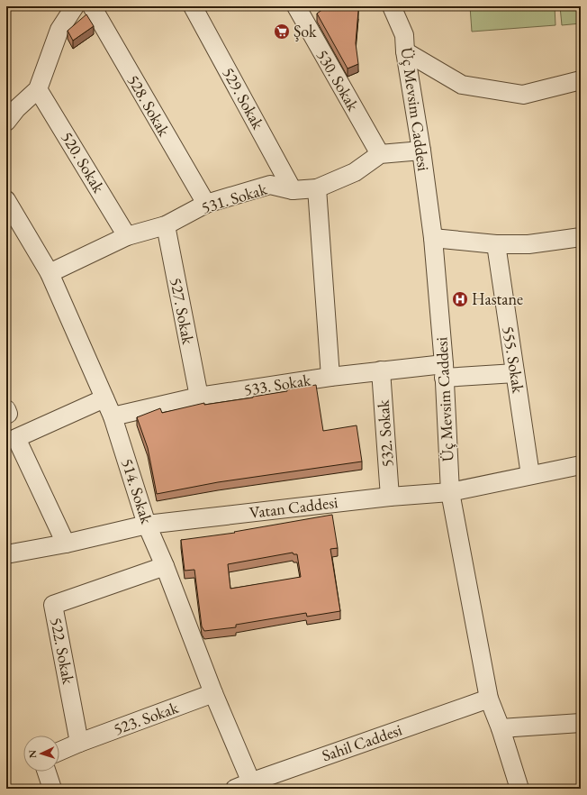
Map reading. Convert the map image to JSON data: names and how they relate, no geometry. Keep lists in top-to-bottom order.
{
  "streets": {
    "street": [
      "530. Sokak",
      "529. Sokak",
      "528. Sokak",
      "Üç Mevsim Caddesi",
      "520. Sokak",
      "531. Sokak",
      "527. Sokak",
      "555. Sokak",
      "533. Sokak",
      "532. Sokak",
      "514. Sokak",
      "Vatan Caddesi",
      "522. Sokak",
      "523. Sokak",
      "Sahil Caddesi"
    ]
  },
  "crossings": [
    ["530. Sokak", "531. Sokak"],
    ["529. Sokak", "531. Sokak"],
    ["528. Sokak", "531. Sokak"],
    ["Üç Mevsim Caddesi", "533. Sokak"],
    ["Üç Mevsim Caddesi", "Vatan Caddesi"],
    ["Üç Mevsim Caddesi", "Sahil Caddesi"],
    ["520. Sokak", "531. Sokak"],
    ["531. Sokak", "527. Sokak"],
    ["531. Sokak", "514. Sokak"],
    ["527. Sokak", "533. Sokak"],
    ["555. Sokak", "533. Sokak"],
    ["555. Sokak", "Vatan Caddesi"],
    ["533. Sokak", "532. Sokak"],
    ["533. Sokak", "514. Sokak"],
    ["532. Sokak", "Vatan Caddesi"],
    ["514. Sokak", "Vatan Caddesi"],
    ["514. Sokak", "522. Sokak"],
    ["514. Sokak", "523. Sokak"],
    ["514. Sokak", "Sahil Caddesi"],
    ["522. Sokak", "523. Sokak"]
  ],
  "places": {
    "supermarket": ["Şok"],
    "hospital": ["Hastane"]
  },
  "north": "left"
}
